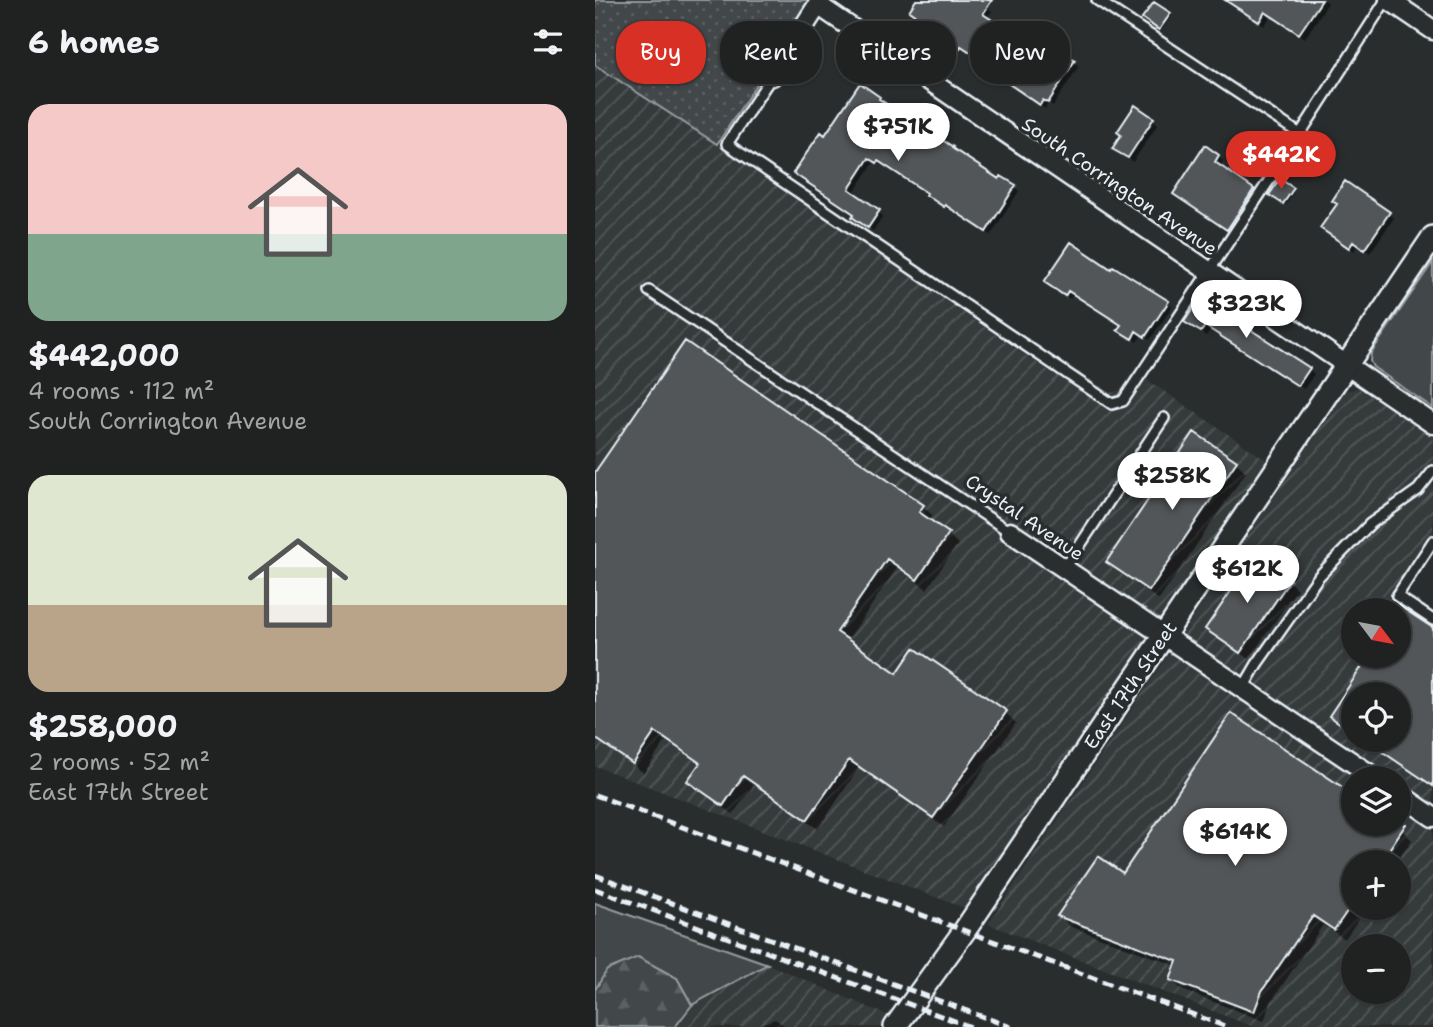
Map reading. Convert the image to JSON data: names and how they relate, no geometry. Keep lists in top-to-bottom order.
{
  "streets": {
    "street": ["South Corrington Avenue", "Crystal Avenue", "East 17th Street"]
  },
  "crossings": [
    ["South Corrington Avenue", "East 17th Street"],
    ["Crystal Avenue", "East 17th Street"]
  ],
  "north": "bottom right",
  "page": {
    "heading": "6 homes",
    "chip": [
      "Buy",
      "Rent",
      "Filters",
      "New"
    ],
    "list": [
      {
        "name": "$442,000",
        "note": "4 rooms · 112 m² · South Corrington Avenue"
      },
      {
        "name": "$258,000",
        "note": "2 rooms · 52 m² · East 17th Street"
      }
    ],
    "price": [
      "$751K",
      "$442K",
      "$323K",
      "$258K",
      "$612K",
      "$614K"
    ],
    "map_buttons": ["+", "−"]
  }
}
